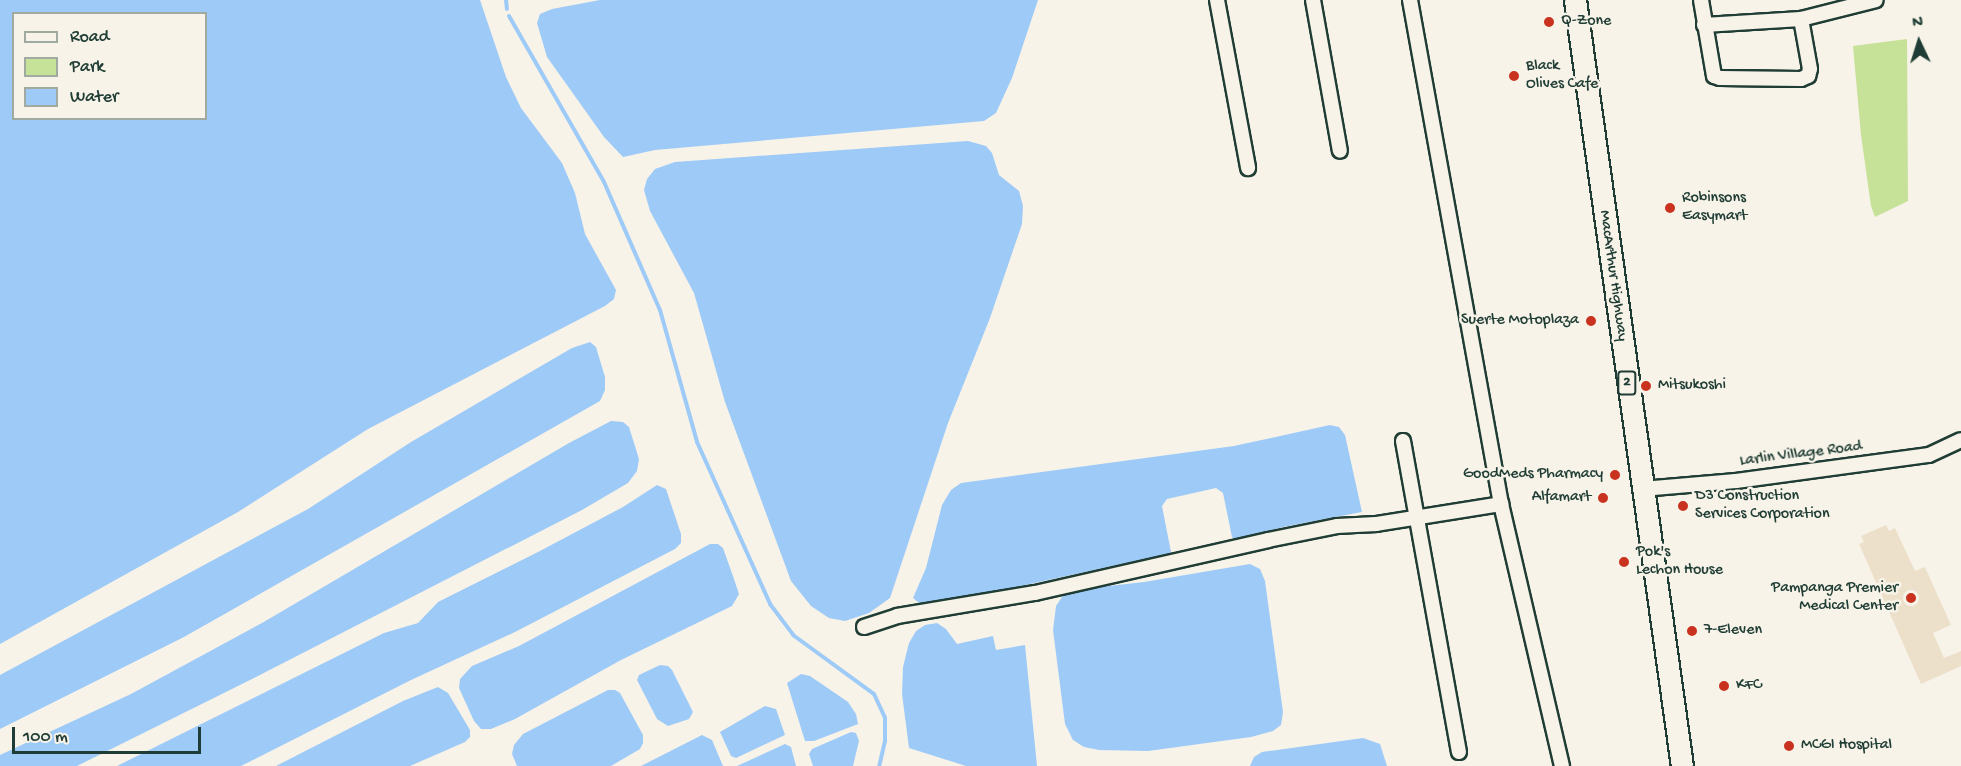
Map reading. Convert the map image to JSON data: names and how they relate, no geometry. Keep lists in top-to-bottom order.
{
  "streets": {
    "highway": ["MacArthur Highway", "2"],
    "street": ["Larlin Village Road"]
  },
  "crossings": [
    ["MacArthur Highway", "Larlin Village Road"]
  ],
  "places": [
    "Q-Zone",
    "Black Olives Cafe",
    "Robinsons Easymart",
    "Suerte Motoplaza",
    "Mitsukoshi",
    "GoodMeds Pharmacy",
    "Alfamart",
    "D3 Construction Services Corporation",
    "Pok's Lechon House",
    "Pampanga Premier Medical Center",
    "7-Eleven",
    "KFC",
    "MCGI Hospital"
  ],
  "legend": ["Road", "Park", "Water"],
  "scale_bar": "100 m",
  "north": "top"
}
